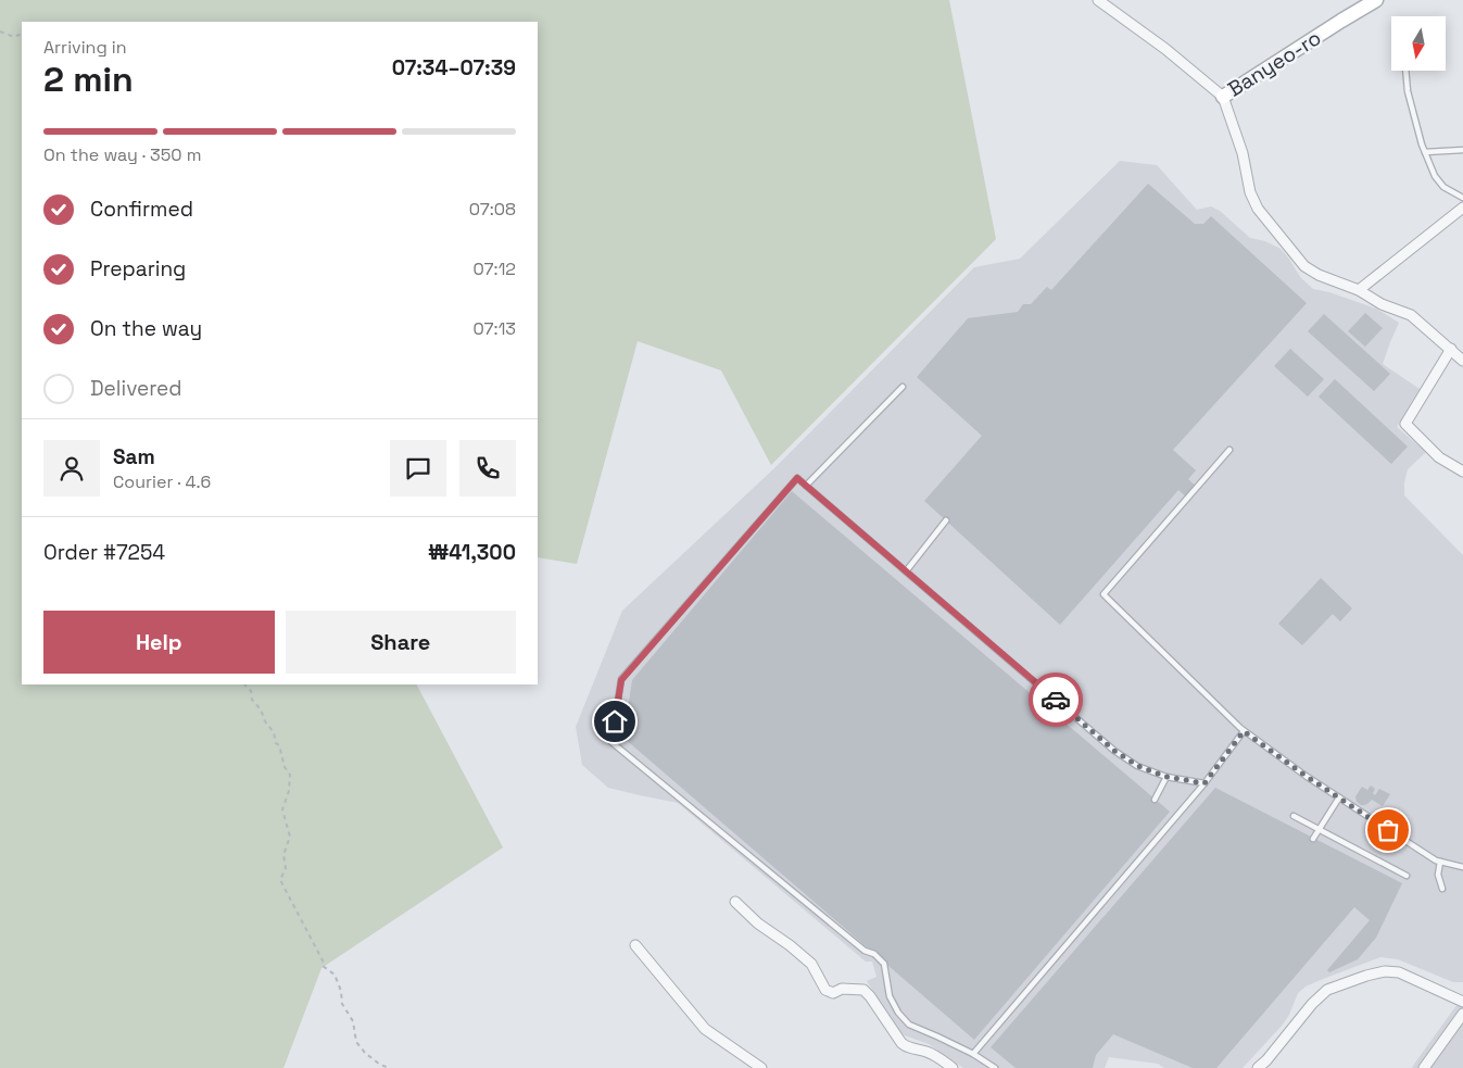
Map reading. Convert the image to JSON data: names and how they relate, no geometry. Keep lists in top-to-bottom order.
{
  "streets": {
    "street": ["Banyeo-ro"]
  },
  "north": "bottom",
  "page": {
    "heading": ["2 min", "Arriving in", "07:34–07:39"],
    "panel": [
      "Sam",
      "Courier · 4.6",
      "Order #7254",
      "₩41,300"
    ],
    "bar": "On the way · 350 m",
    "list": [
      ["Confirmed", "07:08"],
      ["Preparing", "07:12"],
      ["On the way", "07:13"],
      "Delivered"
    ],
    "buttons": ["Help", "Share"]
  }
}
